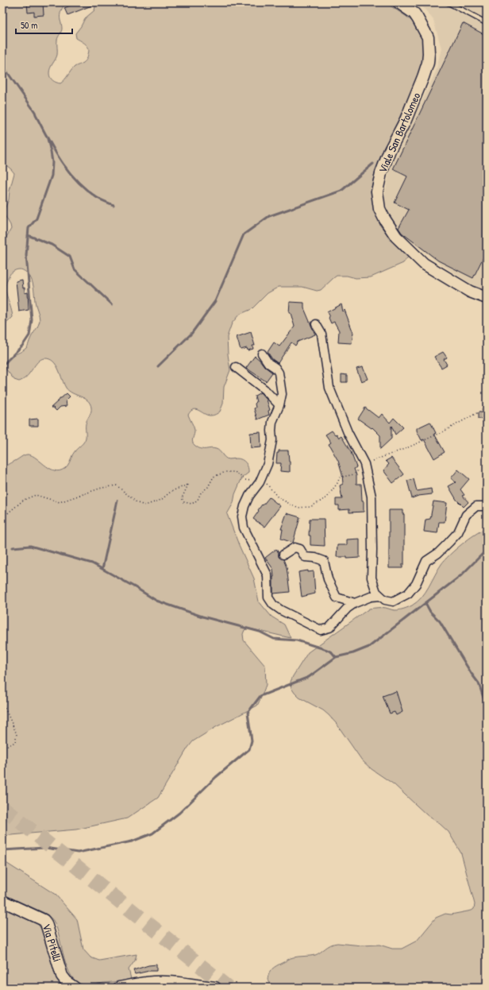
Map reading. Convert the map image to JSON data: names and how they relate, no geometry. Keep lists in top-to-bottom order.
{
  "streets": {
    "main road": ["Viale San Bartolomeo", "Via Pitelli"]
  },
  "scale_bar": "50 m"
}
